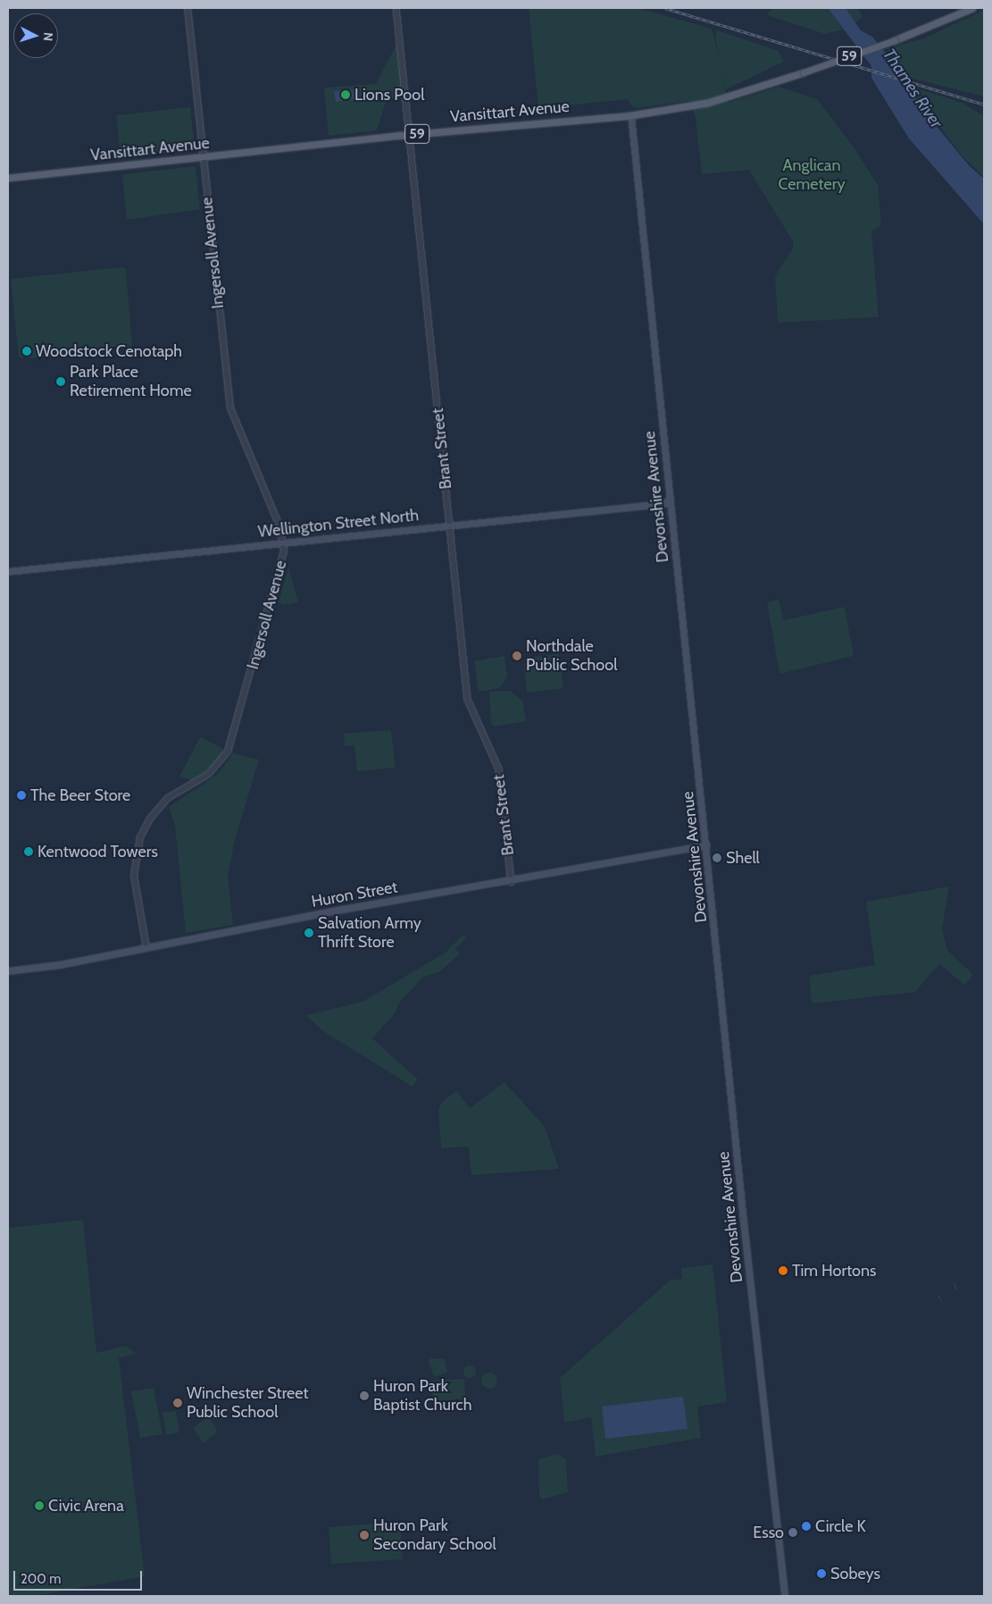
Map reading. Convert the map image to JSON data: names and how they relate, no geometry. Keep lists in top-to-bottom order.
{
  "streets": {
    "main road": [
      "59",
      "Vansittart Avenue",
      "Devonshire Avenue",
      "Wellington Street North",
      "Huron Street"
    ],
    "street": ["Ingersoll Avenue", "Brant Street"]
  },
  "crossings": [
    ["Vansittart Avenue", "Ingersoll Avenue"],
    ["Vansittart Avenue", "Brant Street"],
    ["Vansittart Avenue", "Devonshire Avenue"],
    ["Ingersoll Avenue", "Wellington Street North"],
    ["Ingersoll Avenue", "Huron Street"],
    ["Brant Street", "Wellington Street North"],
    ["Brant Street", "Huron Street"],
    ["Devonshire Avenue", "Wellington Street North"],
    ["Devonshire Avenue", "Huron Street"]
  ],
  "water": ["Thames River"],
  "parks": ["Anglican Cemetery"],
  "places": [
    "Lions Pool",
    "Woodstock Cenotaph",
    "Park Place Retirement Home",
    "Northdale Public School",
    "The Beer Store",
    "Kentwood Towers",
    "Shell",
    "Salvation Army Thrift Store",
    "Tim Hortons",
    "Huron Park Baptist Church",
    "Winchester Street Public School",
    "Civic Arena",
    "Circle K",
    "Esso",
    "Huron Park Secondary School",
    "Sobeys"
  ],
  "scale_bar": "200 m",
  "north": "right"
}
